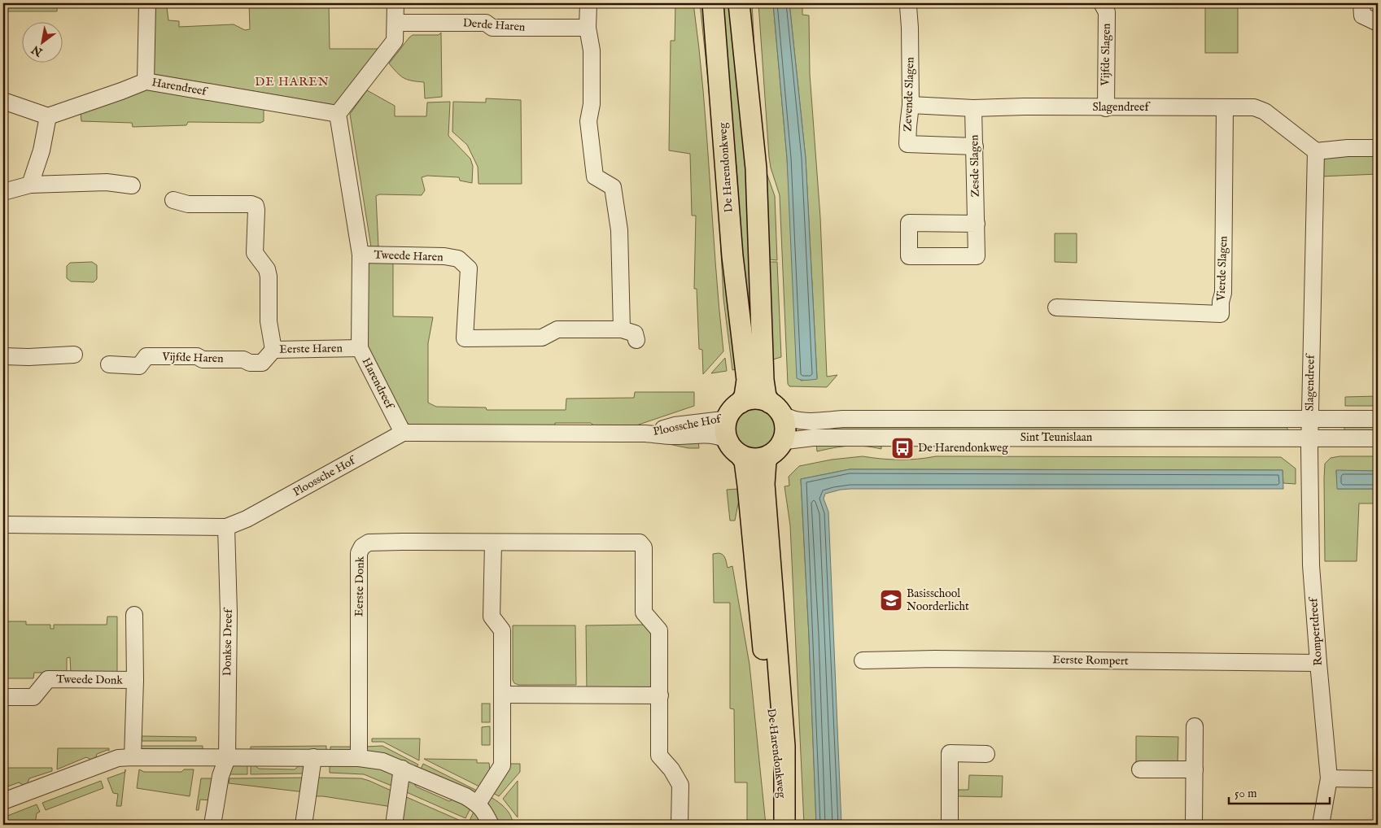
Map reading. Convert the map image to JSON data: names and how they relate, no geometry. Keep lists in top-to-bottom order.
{
  "streets": {
    "main road": ["De Harendonkweg"],
    "street": [
      "Derde Haren",
      "Vijfde Slagen",
      "Harendreef",
      "Zevende Slagen",
      "Slagendreef",
      "Zesde Slagen",
      "Tweede Haren",
      "Vierde Slagen",
      "Eerste Haren",
      "Vijfde Haren",
      "Ploossche Hof",
      "Sint Teunislaan",
      "Eerste Donk",
      "Rompertdreef",
      "Donkse Dreef",
      "Eerste Rompert",
      "Tweede Donk"
    ]
  },
  "crossings": [
    ["Vijfde Slagen", "Slagendreef"],
    ["Harendreef", "Tweede Haren"],
    ["Harendreef", "Eerste Haren"],
    ["Harendreef", "Ploossche Hof"],
    ["Zevende Slagen", "Slagendreef"],
    ["Zevende Slagen", "Zesde Slagen"],
    ["Slagendreef", "Zesde Slagen"],
    ["Slagendreef", "Vierde Slagen"],
    ["Slagendreef", "Sint Teunislaan"],
    ["De Harendonkweg", "Ploossche Hof"],
    ["De Harendonkweg", "Sint Teunislaan"],
    ["Eerste Haren", "Vijfde Haren"],
    ["Ploossche Hof", "Sint Teunislaan"],
    ["Ploossche Hof", "Donkse Dreef"],
    ["Sint Teunislaan", "Rompertdreef"],
    ["Rompertdreef", "Eerste Rompert"]
  ],
  "districts": ["DE HAREN"],
  "places": {
    "bus stop": ["De Harendonkweg"],
    "school or university": ["Basisschool Noorderlicht"]
  },
  "scale_bar": "50 m",
  "north": "bottom left"
}
